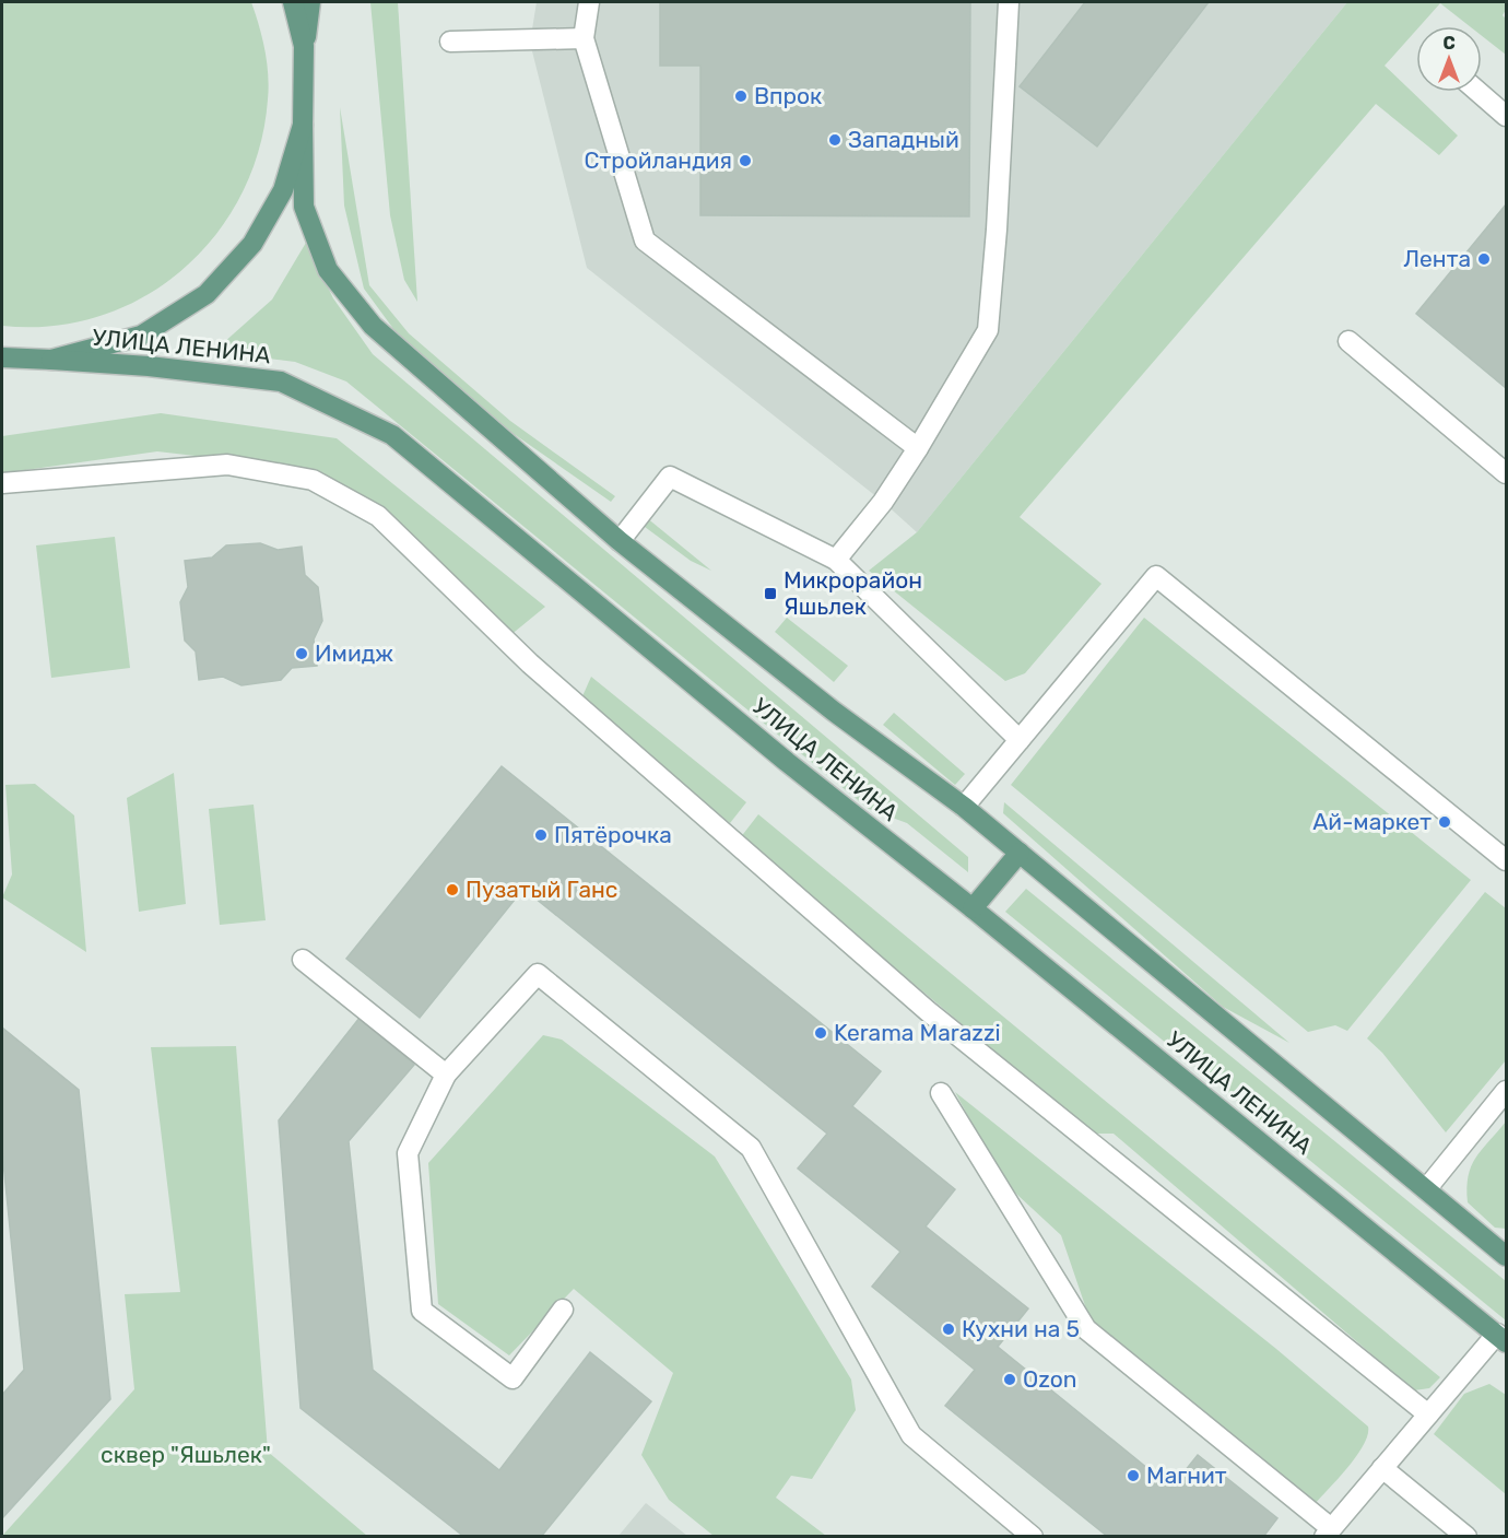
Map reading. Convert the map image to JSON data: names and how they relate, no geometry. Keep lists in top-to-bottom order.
{
  "streets": {
    "main road": ["УЛИЦА ЛЕНИНА"]
  },
  "parks": ["сквер \"Яшьлек\""],
  "places": {
    "other": [
      "Впрок",
      "Западный",
      "Стройландия",
      "Лента",
      "Имидж",
      "Ай-маркет",
      "Пятёрочка",
      "Пузатый Ганс",
      "Kerama Marazzi",
      "Кухни на 5",
      "Ozon",
      "Магнит"
    ],
    "transit": ["Микрорайон Яшьлек"]
  },
  "north": "top"
}
